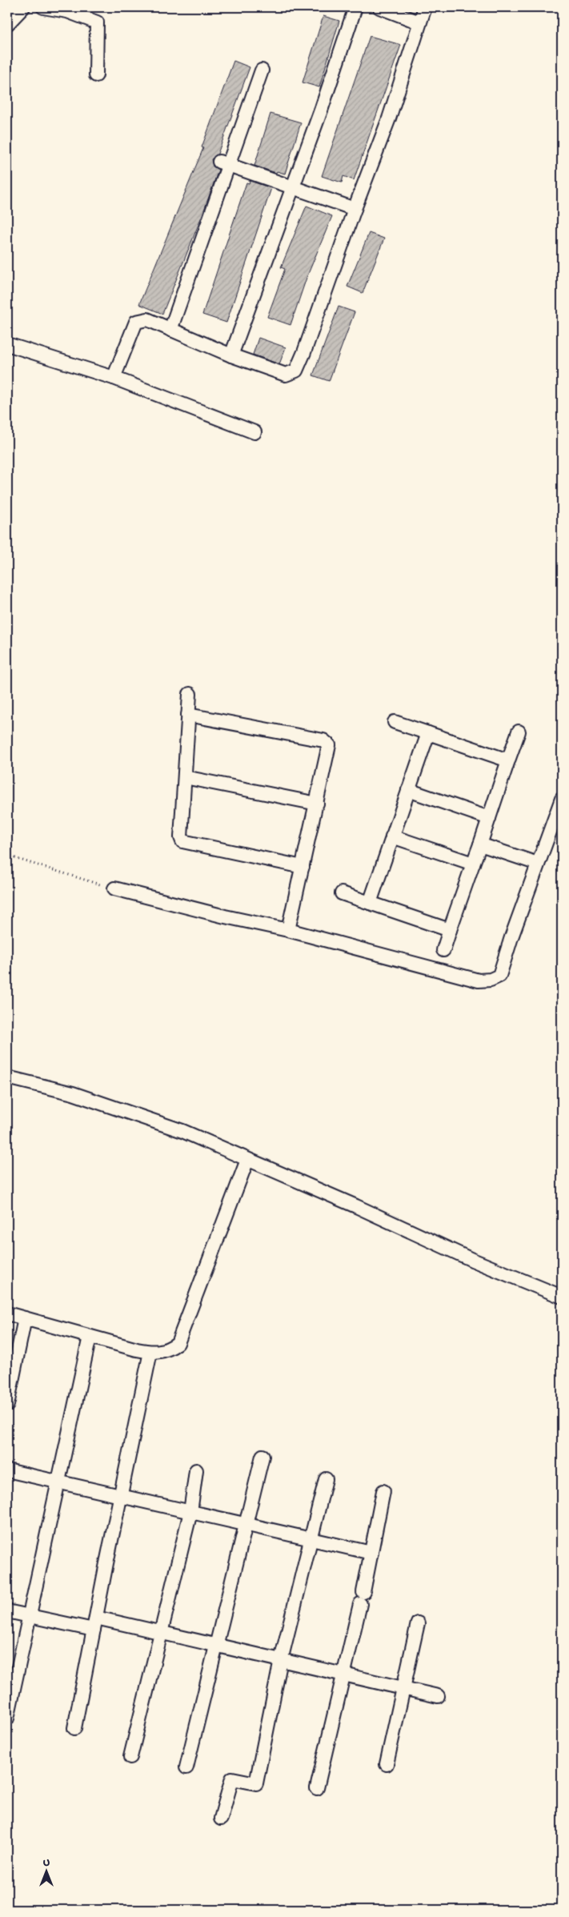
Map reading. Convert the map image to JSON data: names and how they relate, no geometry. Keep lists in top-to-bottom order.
{
  "north": "top"
}
